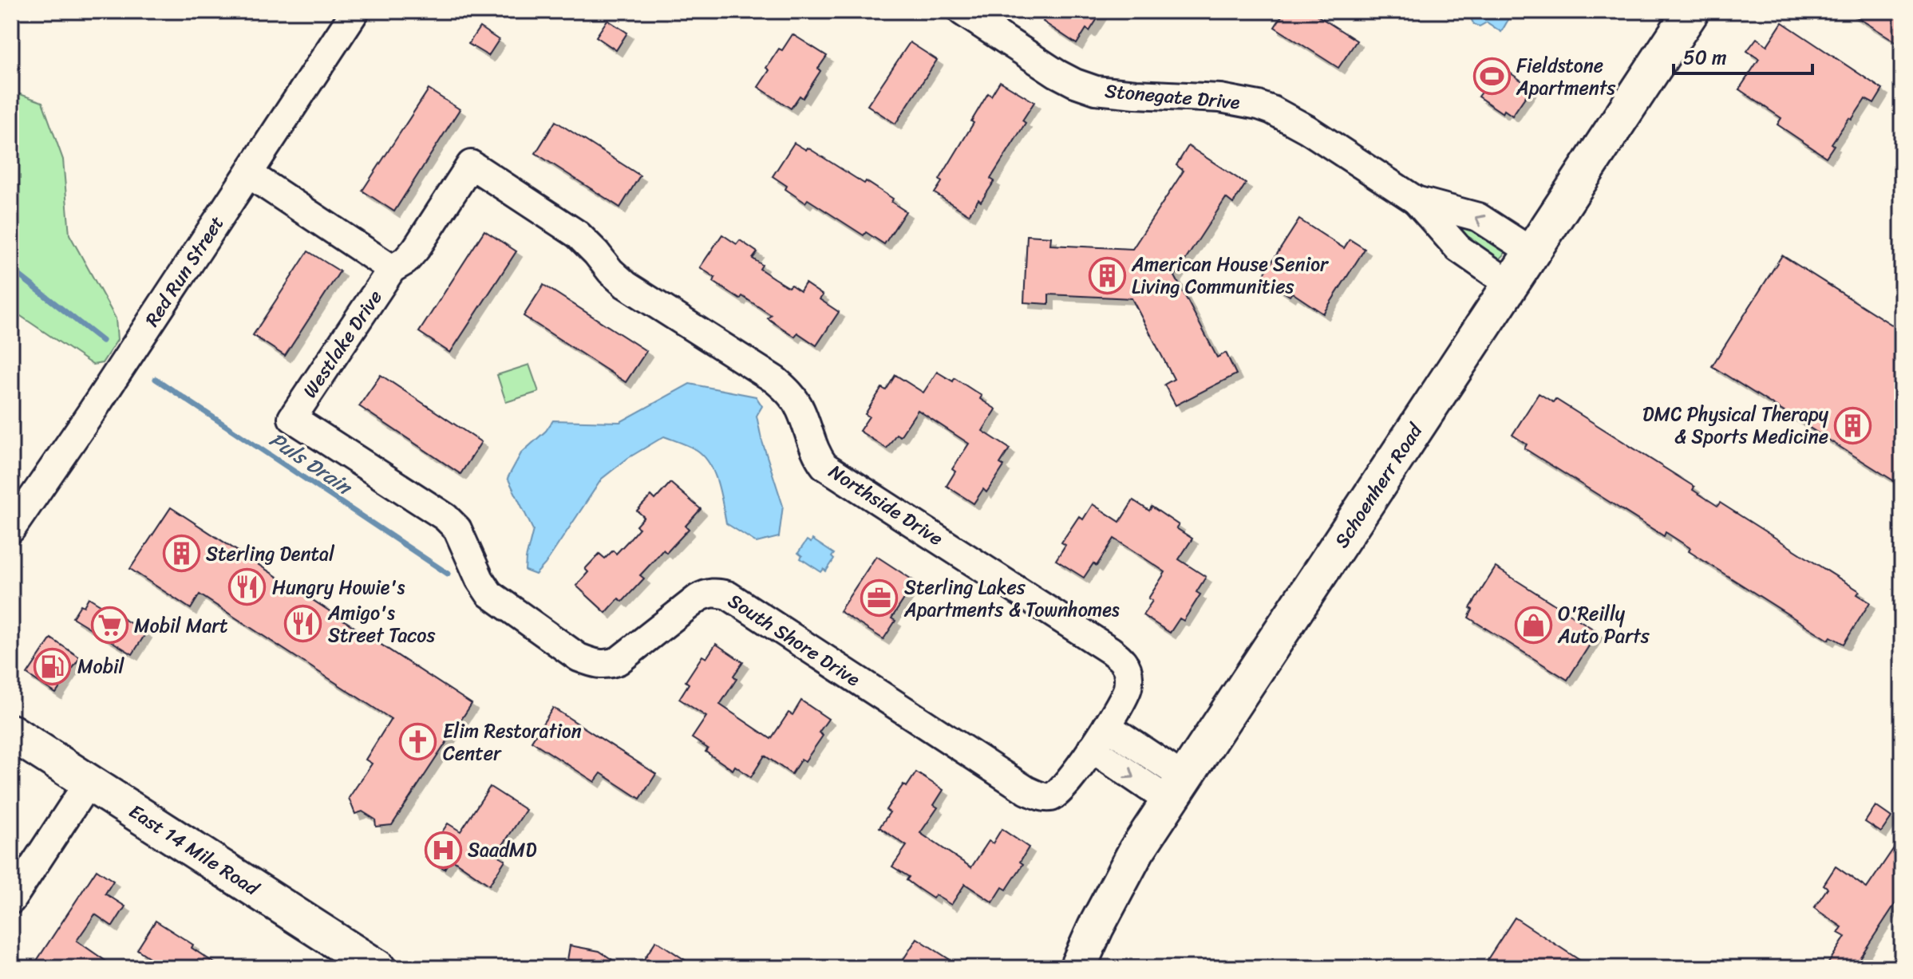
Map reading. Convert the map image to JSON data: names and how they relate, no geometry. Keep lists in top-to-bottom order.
{
  "streets": {
    "main road": ["Schoenherr Road", "East 14 Mile Road"],
    "street": [
      "Stonegate Drive",
      "Red Run Street",
      "Westlake Drive",
      "Northside Drive",
      "South Shore Drive"
    ]
  },
  "crossings": [
    ["Stonegate Drive", "Schoenherr Road"],
    ["Red Run Street", "Westlake Drive"],
    ["Westlake Drive", "Northside Drive"],
    ["Westlake Drive", "South Shore Drive"],
    ["Northside Drive", "South Shore Drive"]
  ],
  "water": ["Puls Drain"],
  "places": {
    "sports": ["Fieldstone Apartments"],
    "building": ["American House Senior Living Communities", "DMC Physical Therapy & Sports Medicine", "Sterling Dental"],
    "restaurant": ["Hungry Howie's", "Amigo's Street Tacos"],
    "office": ["Sterling Lakes Apartments & Townhomes"],
    "shop": ["O'Reilly Auto Parts"],
    "supermarket": ["Mobil Mart"],
    "fuel station": ["Mobil"],
    "church": ["Elim Restoration Center"],
    "hospital": ["SaadMD"]
  },
  "scale_bar": "50 m"
}
